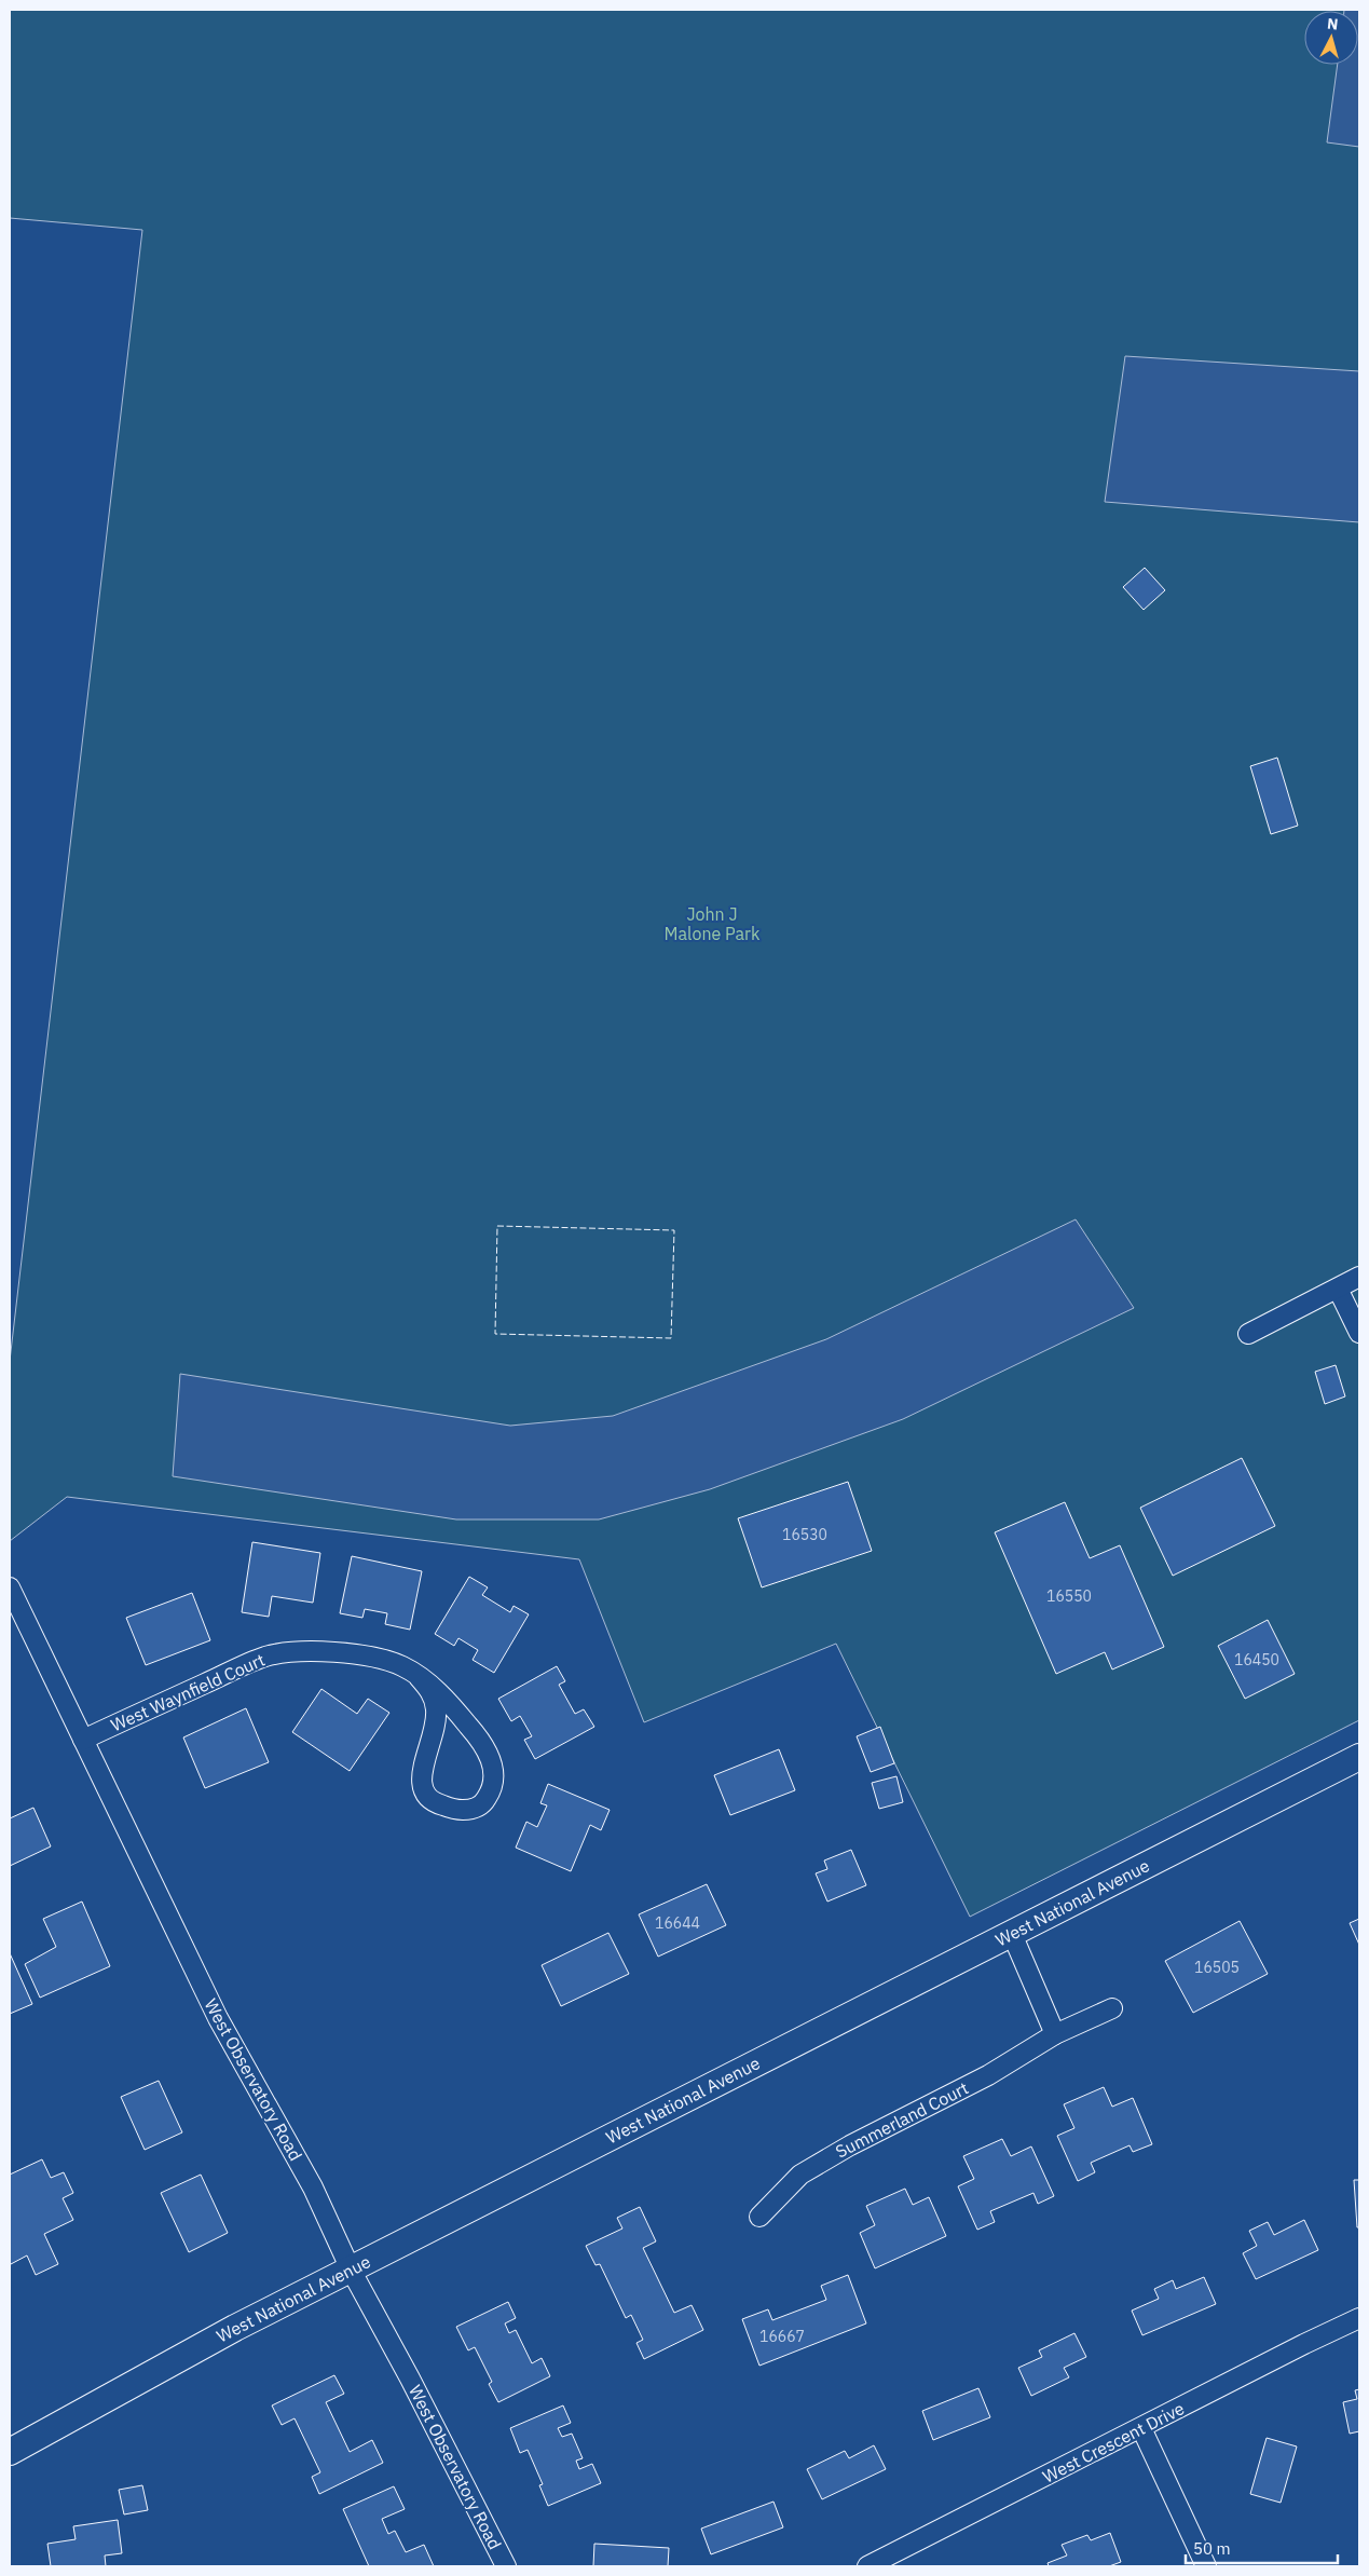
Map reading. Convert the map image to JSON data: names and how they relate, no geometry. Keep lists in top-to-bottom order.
{
  "streets": {
    "main road": ["West National Avenue"],
    "street": [
      "West Waynfield Court",
      "West Observatory Road",
      "Summerland Court",
      "West Crescent Drive"
    ]
  },
  "crossings": [
    ["West Waynfield Court", "West Observatory Road"],
    ["West National Avenue", "West Observatory Road"]
  ],
  "parks": ["John J Malone Park"],
  "house_numbers": [
    "16530",
    "16550",
    "16450",
    "16644",
    "16505",
    "16667"
  ],
  "scale_bar": "50 m",
  "north": "top"
}
